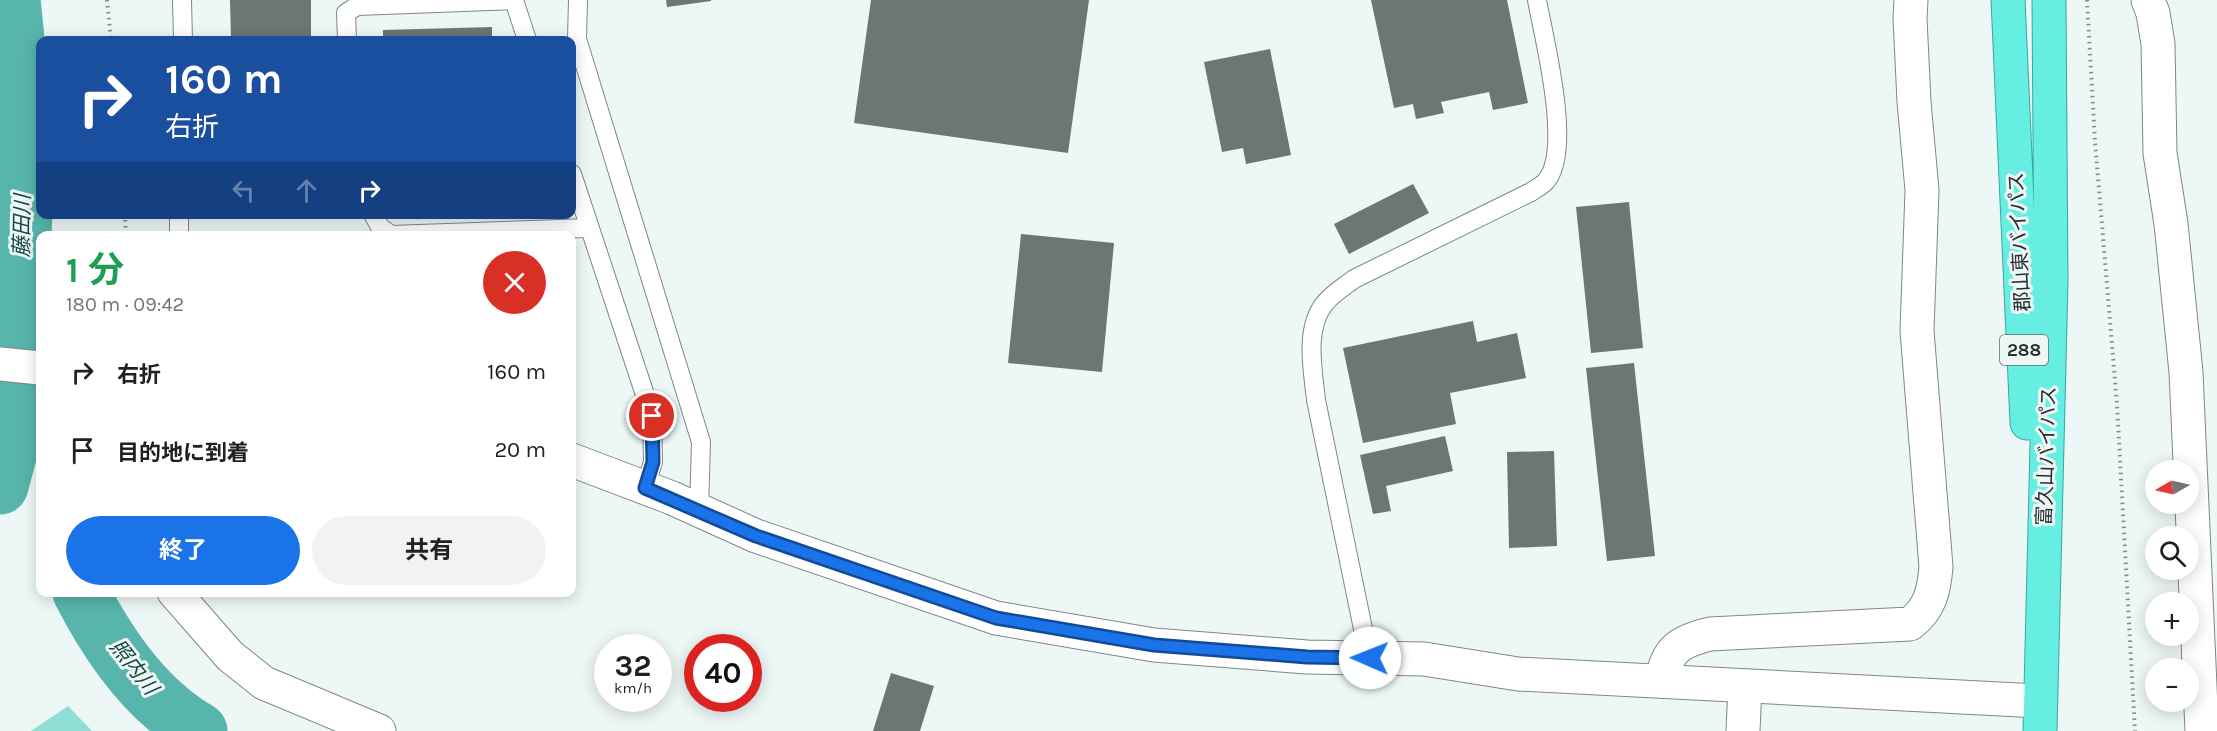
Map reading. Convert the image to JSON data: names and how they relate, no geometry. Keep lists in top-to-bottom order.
{
  "streets": {
    "highway": ["郡山東バイパス", "288", "富久山バイパス"]
  },
  "crossings": [
    ["郡山東バイパス", "富久山バイパス"]
  ],
  "water": ["藤田川", "照内川"],
  "north": "left",
  "page": {
    "turn": ["160 m", "右折"],
    "heading": ["1 分", "180 m · 09:42"],
    "list": [
      {
        "name": "右折",
        "value": "160 m"
      },
      {
        "name": "目的地に到着",
        "value": "20 m"
      }
    ],
    "map_buttons": ["+", "−"],
    "buttons": ["終了", "共有"],
    "speed": "32 km/h",
    "limit": "40"
  }
}
